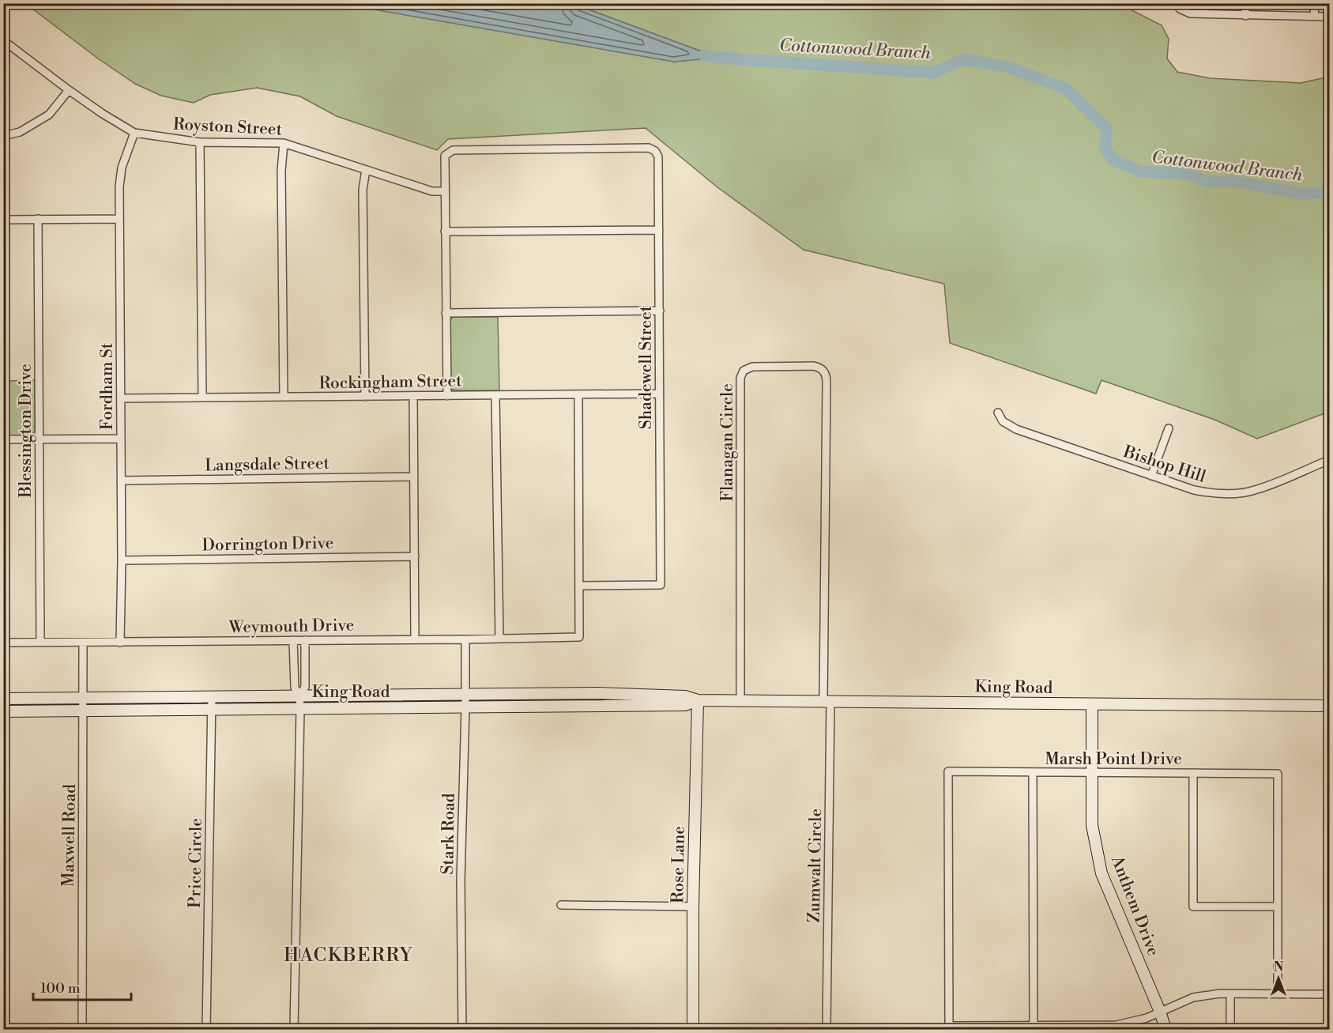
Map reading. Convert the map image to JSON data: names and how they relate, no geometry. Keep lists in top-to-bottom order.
{
  "streets": {
    "street": [
      "Royston Street",
      "Shadewell Street",
      "Rockingham Street",
      "Fordham St",
      "Blessington Drive",
      "Flanagan Circle",
      "Langsdale Street",
      "Bishop Hill",
      "Dorrington Drive",
      "Weymouth Drive",
      "King Road",
      "Marsh Point Drive",
      "Stark Road",
      "Maxwell Road",
      "Price Circle",
      "Rose Lane",
      "Zumwalt Circle",
      "Anthem Drive"
    ]
  },
  "crossings": [
    ["Royston Street", "Shadewell Street"],
    ["Royston Street", "Fordham St"],
    ["Shadewell Street", "Rockingham Street"],
    ["Shadewell Street", "Weymouth Drive"],
    ["Rockingham Street", "Fordham St"],
    ["Fordham St", "Langsdale Street"],
    ["Fordham St", "Dorrington Drive"],
    ["Fordham St", "Weymouth Drive"],
    ["Blessington Drive", "Weymouth Drive"],
    ["Flanagan Circle", "King Road"],
    ["Flanagan Circle", "Zumwalt Circle"],
    ["Weymouth Drive", "Stark Road"],
    ["Weymouth Drive", "Maxwell Road"],
    ["King Road", "Stark Road"],
    ["King Road", "Maxwell Road"],
    ["King Road", "Price Circle"],
    ["King Road", "Rose Lane"],
    ["King Road", "Zumwalt Circle"],
    ["King Road", "Anthem Drive"],
    ["Marsh Point Drive", "Anthem Drive"]
  ],
  "districts": ["HACKBERRY"],
  "water": ["Cottonwood Branch"],
  "scale_bar": "100 m",
  "north": "top"
}
